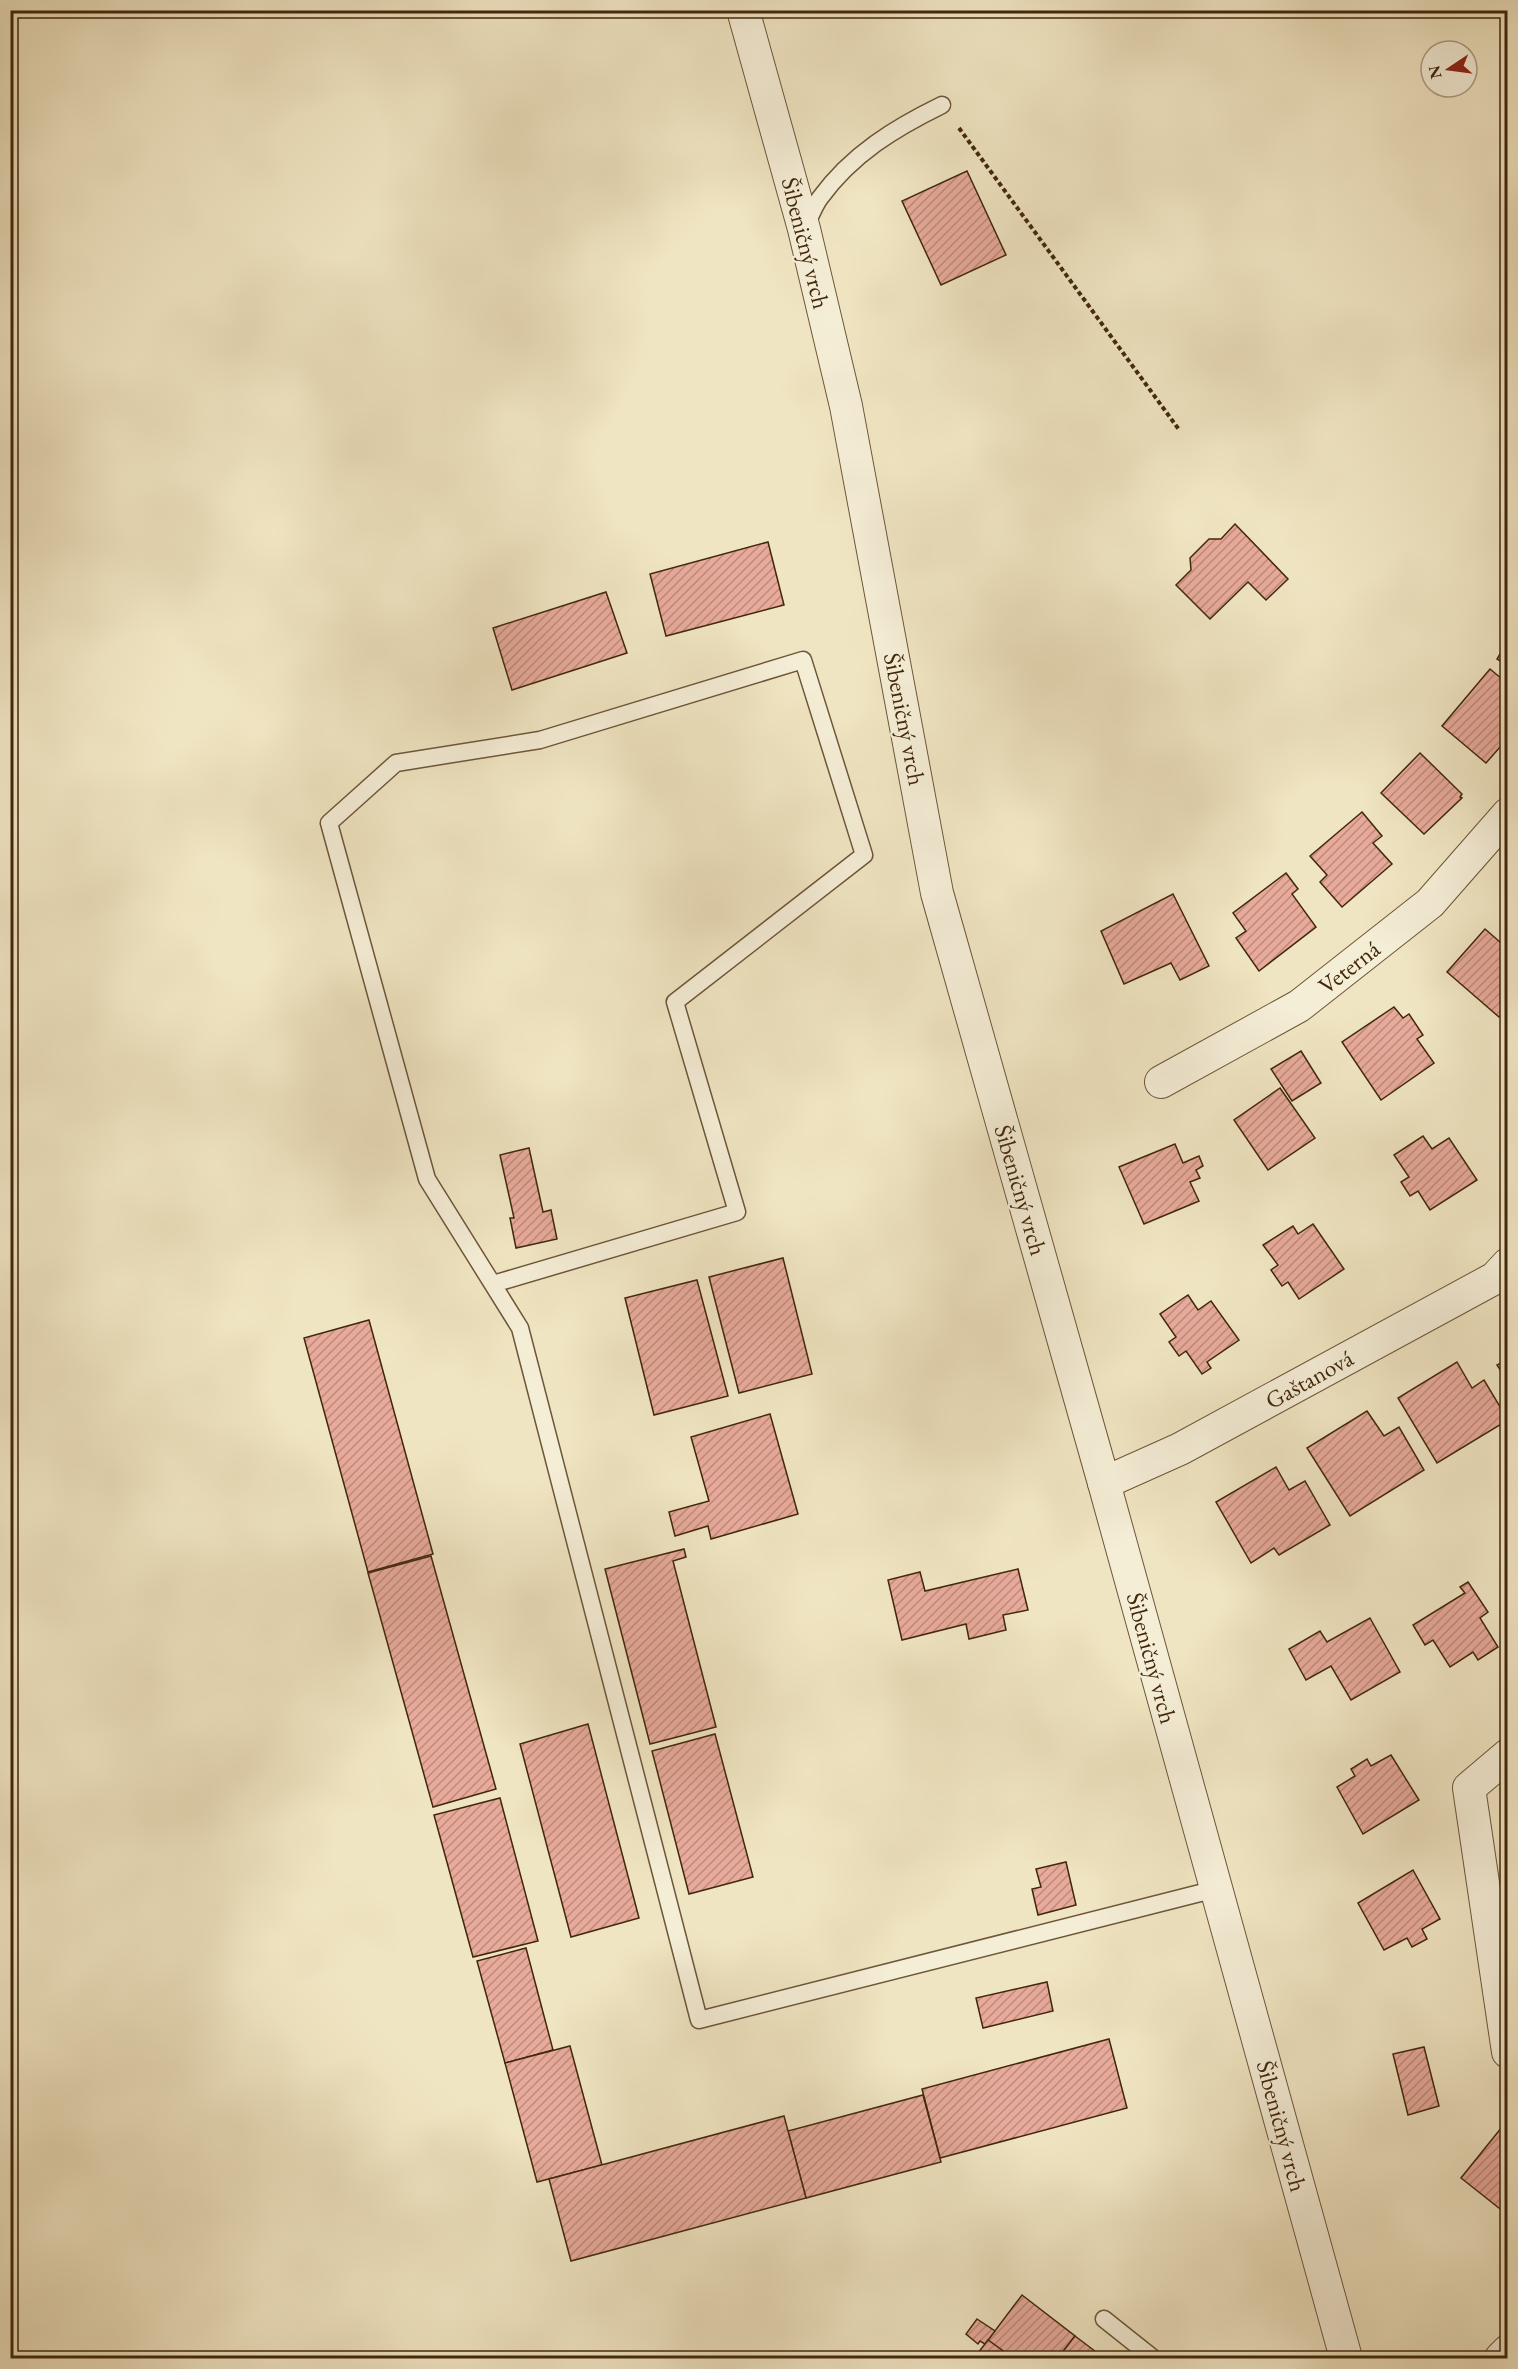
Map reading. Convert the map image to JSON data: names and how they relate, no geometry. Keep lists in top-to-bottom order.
{
  "streets": {
    "street": ["Šibeničný vrch", "Veterná", "Gaštanová"]
  },
  "crossings": [
    ["Šibeničný vrch", "Gaštanová"]
  ],
  "north": "left"
}
